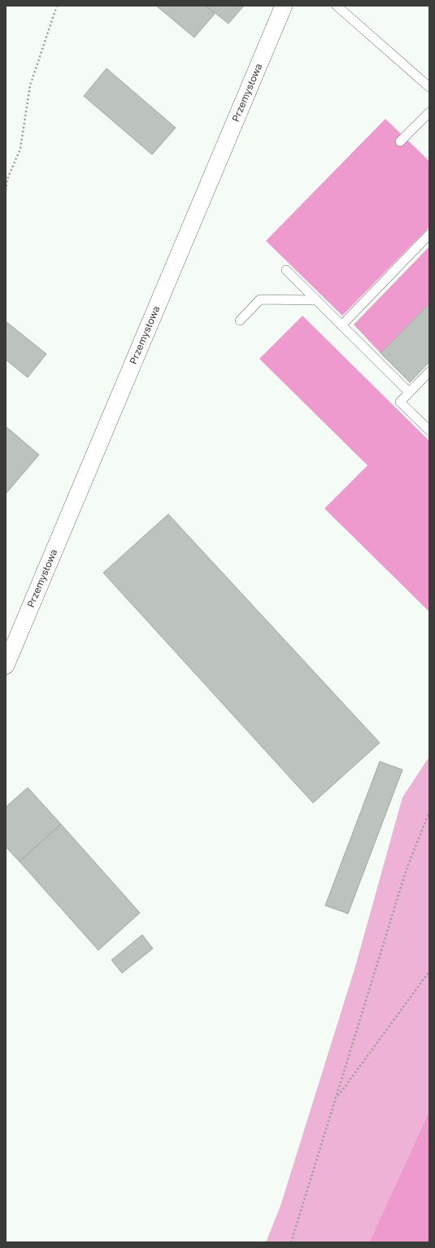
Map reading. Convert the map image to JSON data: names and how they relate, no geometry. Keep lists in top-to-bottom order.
{
  "streets": {
    "street": ["Przemysłowa"]
  }
}
